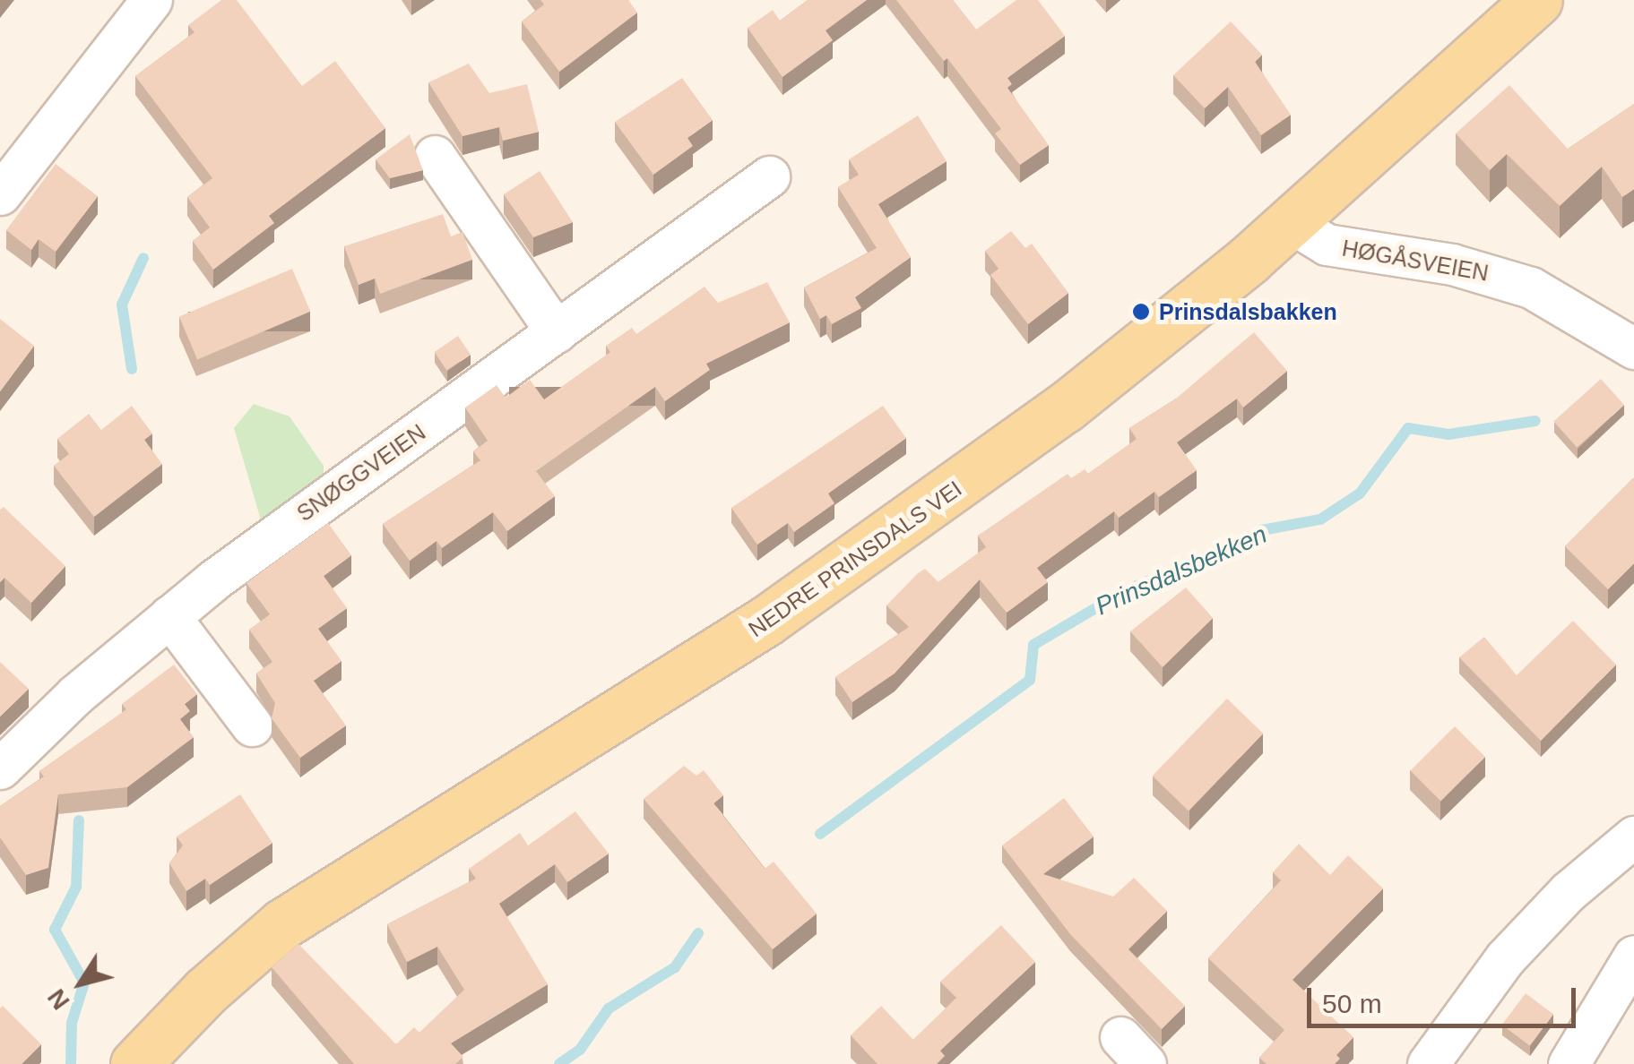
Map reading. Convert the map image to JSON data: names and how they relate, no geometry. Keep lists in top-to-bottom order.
{
  "streets": {
    "main road": ["NEDRE PRINSDALS VEI"],
    "street": ["HØGÅSVEIEN", "SNØGGVEIEN"]
  },
  "crossings": [
    ["HØGÅSVEIEN", "NEDRE PRINSDALS VEI"]
  ],
  "water": ["Prinsdalsbekken"],
  "places": ["Prinsdalsbakken"],
  "scale_bar": "50 m",
  "north": "bottom left"
}
